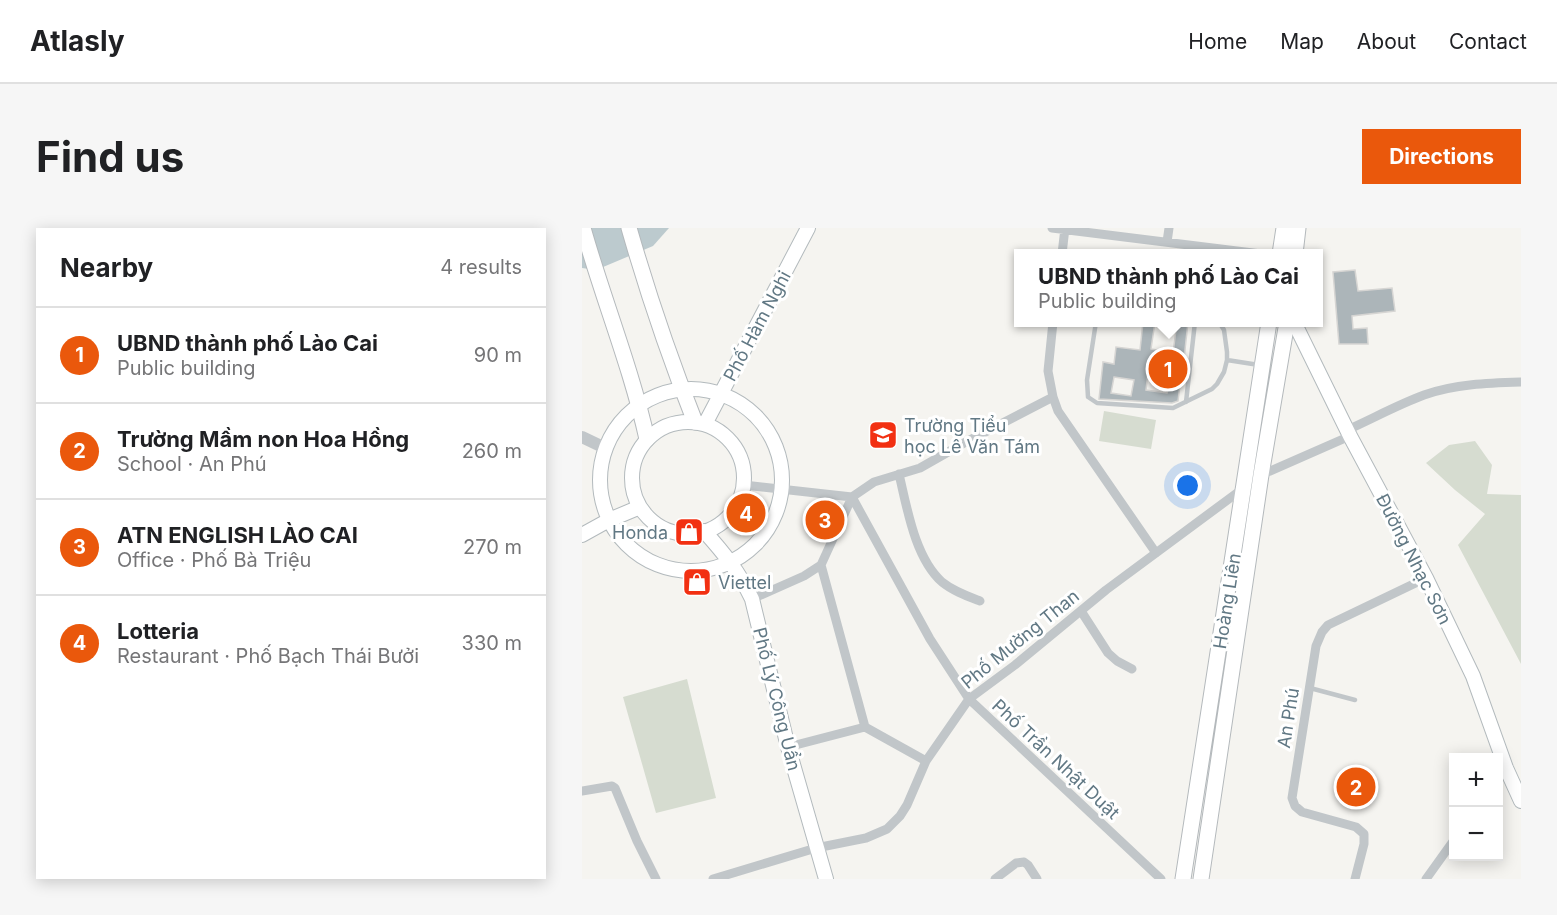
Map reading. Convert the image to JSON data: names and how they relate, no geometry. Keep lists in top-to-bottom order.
{
  "streets": {
    "main road": [
      "Phố Hàm Nghi",
      "Đường Nhạc Sơn",
      "Hoàng Liên",
      "Phố Lý Công Uẩn"
    ],
    "street": ["Phố Mường Than", "An Phú", "Phố Trần Nhật Duật"]
  },
  "crossings": [
    ["Phố Hàm Nghi", "Phố Lý Công Uẩn"],
    ["Đường Nhạc Sơn", "An Phú"],
    ["Hoàng Liên", "Phố Mường Than"],
    ["Phố Mường Than", "Phố Lý Công Uẩn"],
    ["Phố Mường Than", "Phố Trần Nhật Duật"]
  ],
  "places": {
    "school or university": ["Trường Tiểu học Lê Văn Tám"],
    "shop": ["Honda", "Viettel"]
  },
  "page": {
    "header": "Atlasly",
    "nav": [
      "Home",
      "Map",
      "About",
      "Contact"
    ],
    "buttons": "Directions",
    "title": "Find us",
    "heading": ["Nearby", "4 results"],
    "popup": ["UBND thành phố Lào Cai", "Public building"],
    "list": [
      {
        "mark": "1",
        "name": "UBND thành phố Lào Cai",
        "note": "Public building",
        "value": "90 m"
      },
      {
        "mark": "2",
        "name": "Trường Mầm non Hoa Hồng",
        "note": "School · An Phú",
        "value": "260 m"
      },
      {
        "mark": "3",
        "name": "ATN ENGLISH LÀO CAI",
        "note": "Office · Phố Bà Triệu",
        "value": "270 m"
      },
      {
        "mark": "4",
        "name": "Lotteria",
        "note": "Restaurant · Phố Bạch Thái Bưởi",
        "value": "330 m"
      }
    ],
    "pins": [
      "1",
      "4",
      "3",
      "2"
    ],
    "map_buttons": ["+", "−"]
  }
}
